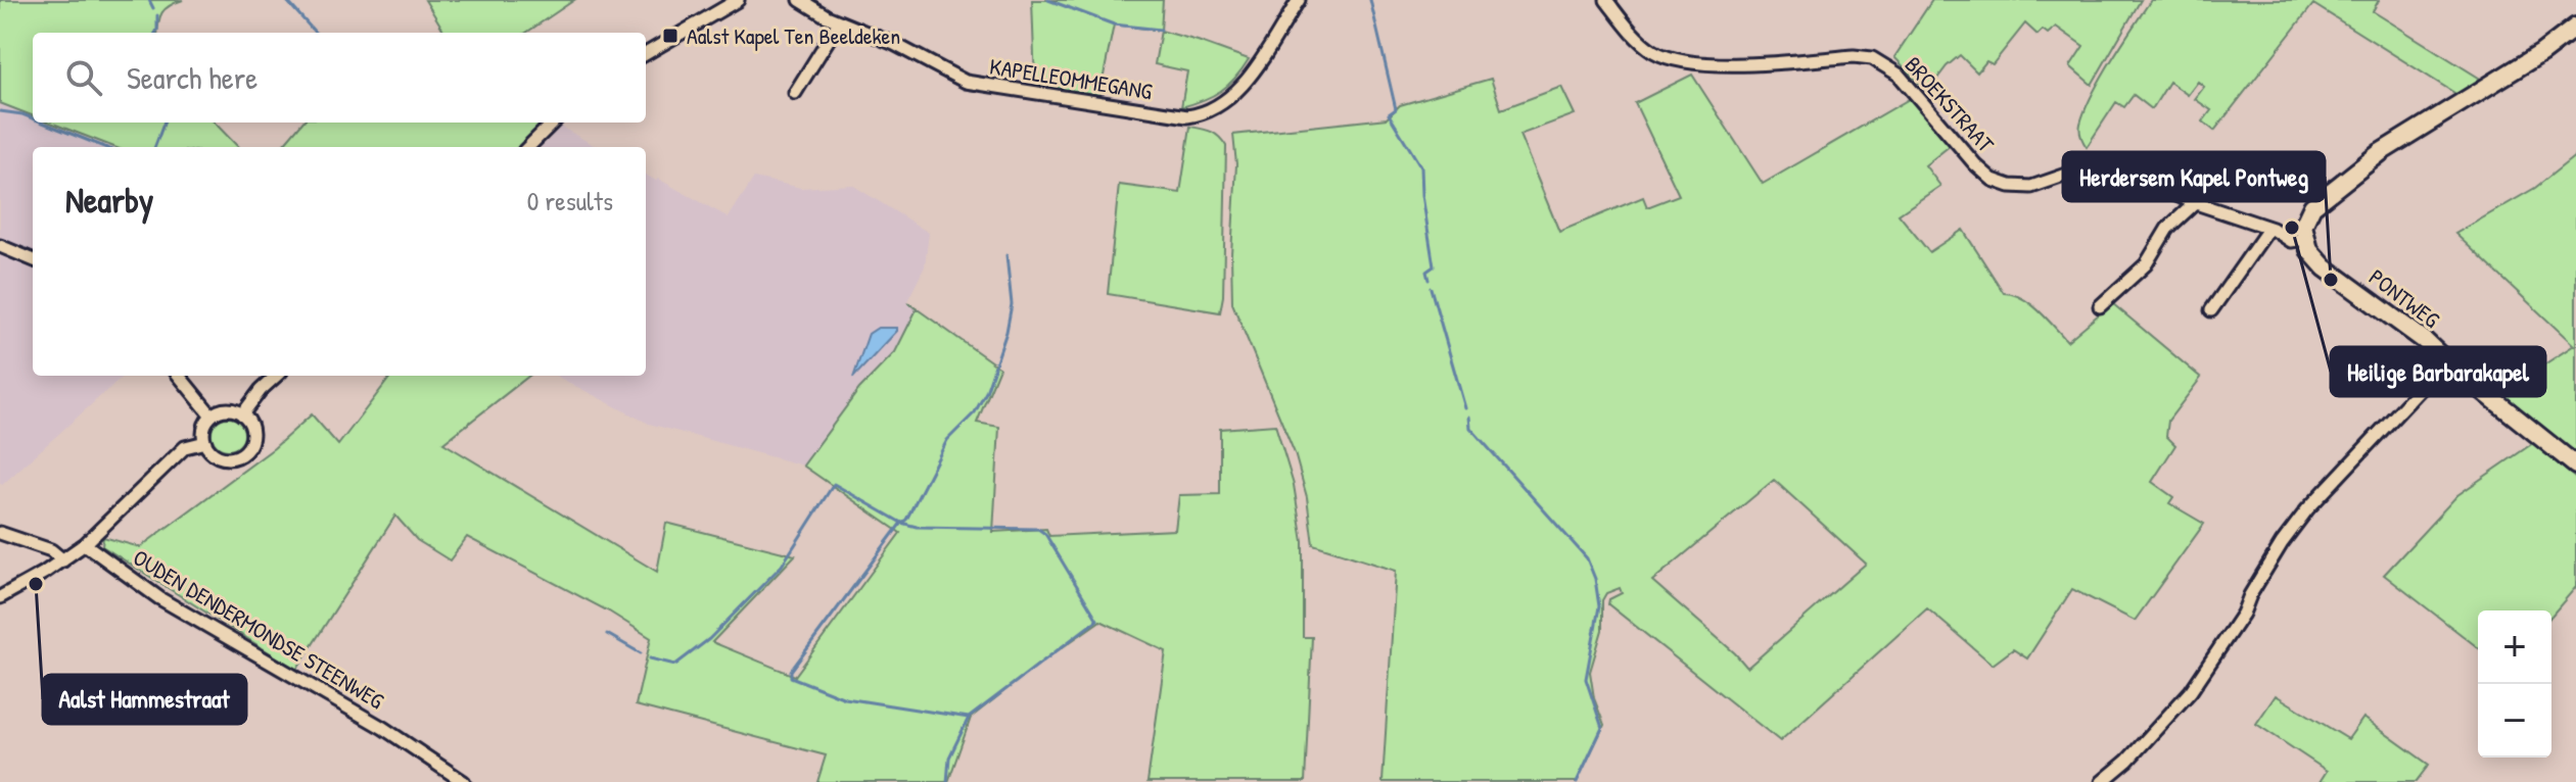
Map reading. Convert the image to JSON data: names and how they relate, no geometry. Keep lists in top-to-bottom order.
{
  "streets": {
    "street": [
      "KAPELLEOMMEGANG",
      "BROEKSTRAAT",
      "PONTWEG",
      "OUDEN DENDERMONDSE STEENWEG"
    ]
  },
  "crossings": [
    ["BROEKSTRAAT", "PONTWEG"]
  ],
  "places": {
    "transit": ["Aalst Kapel Ten Beeldeken"],
    "other": ["Heilige Barbarakapel", "Herdersem Kapel Pontweg", "Aalst Hammestraat"]
  },
  "page": {
    "search": "Search here",
    "heading": ["Nearby", "0 results"],
    "map_buttons": ["+", "−"]
  }
}
